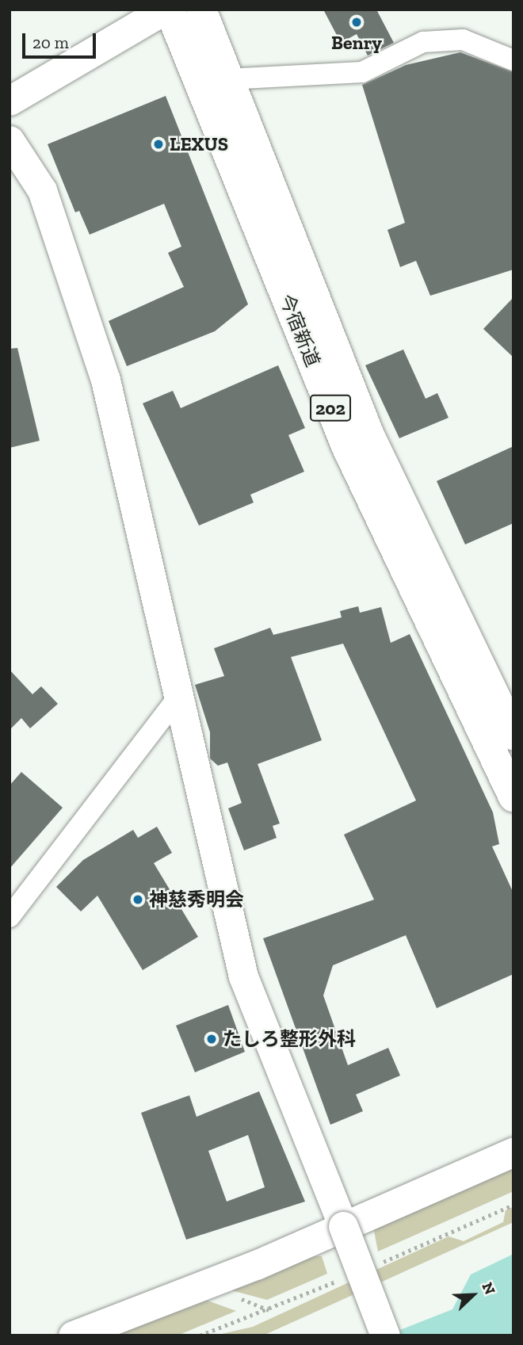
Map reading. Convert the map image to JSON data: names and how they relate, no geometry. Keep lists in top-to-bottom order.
{
  "streets": {
    "highway": ["今宿新道", "202"]
  },
  "places": [
    "Benry",
    "LEXUS",
    "神慈秀明会",
    "たしろ整形外科"
  ],
  "scale_bar": "20 m",
  "north": "top right"
}
